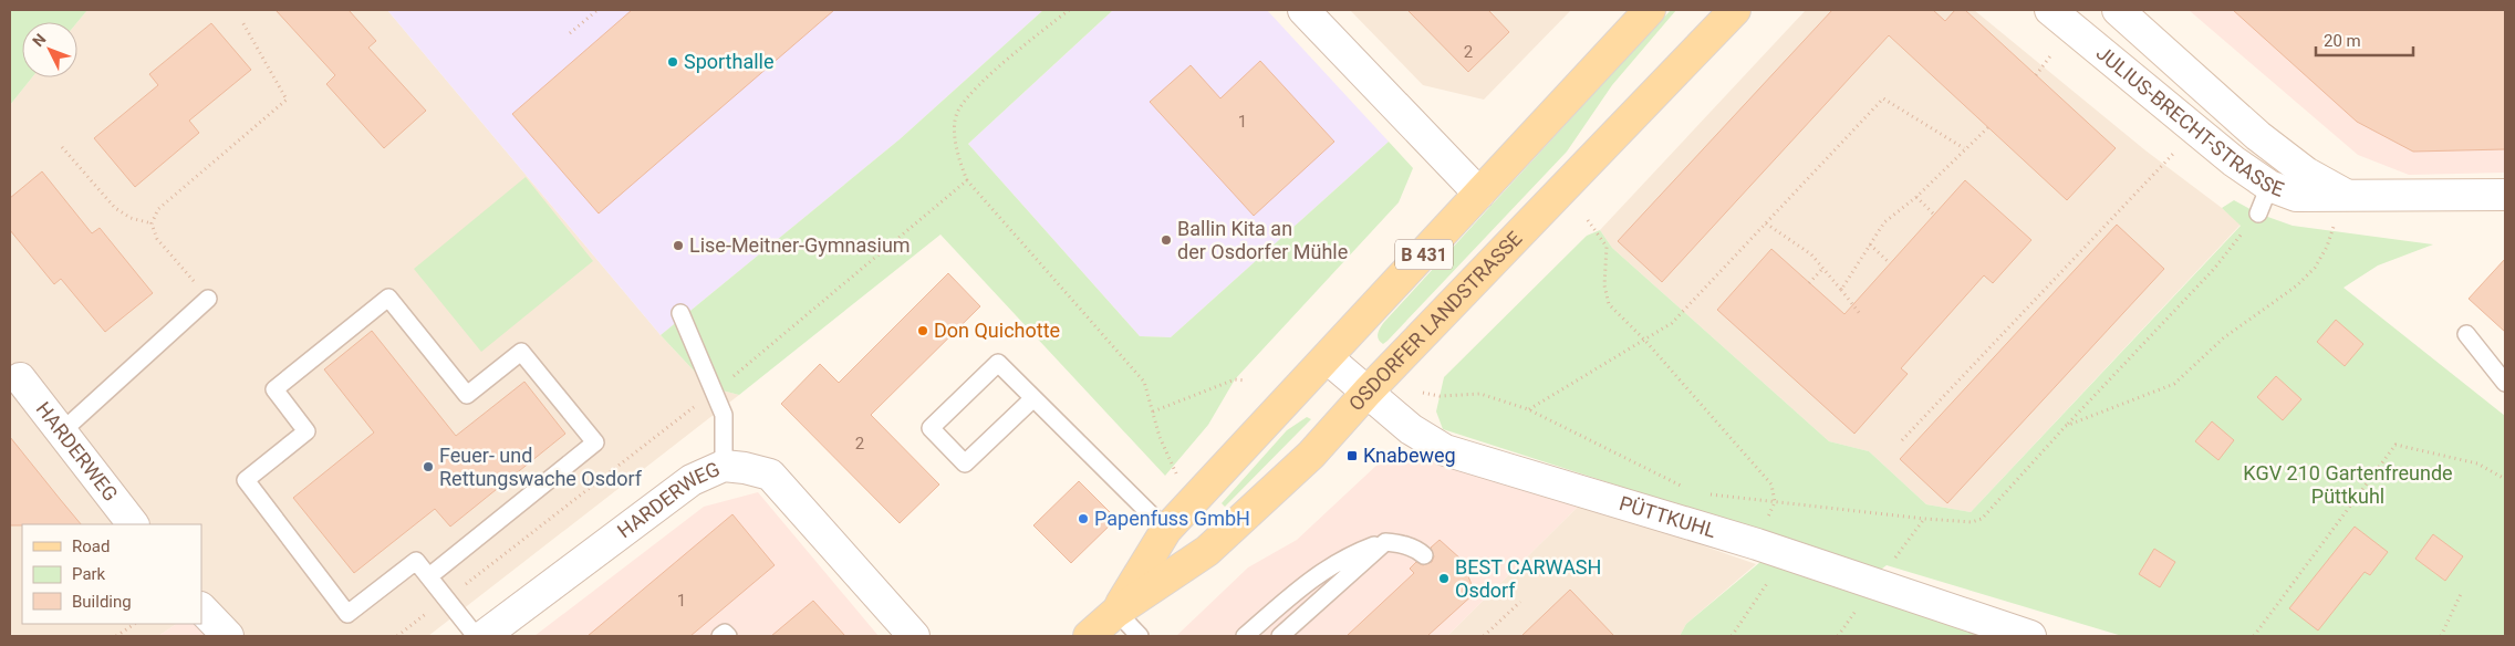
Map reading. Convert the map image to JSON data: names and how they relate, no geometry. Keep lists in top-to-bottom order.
{
  "streets": {
    "main road": ["B 431", "OSDORFER LANDSTRASSE"],
    "street": ["JULIUS-BRECHT-STRASSE", "HARDERWEG", "PÜTTKUHL"]
  },
  "crossings": [
    ["OSDORFER LANDSTRASSE", "PÜTTKUHL"]
  ],
  "parks": ["KGV 210 Gartenfreunde Püttkuhl"],
  "places": {
    "other": [
      "Sporthalle",
      "Ballin Kita an der Osdorfer Mühle",
      "Lise-Meitner-Gymnasium",
      "Don Quichotte",
      "Feuer- und Rettungswache Osdorf",
      "Papenfuss GmbH",
      "BEST CARWASH Osdorf"
    ],
    "transit": ["Knabeweg"]
  },
  "house_numbers": [
    "2",
    "1",
    "2",
    "1"
  ],
  "legend": ["Road", "Park", "Building"],
  "scale_bar": "20 m",
  "north": "top left"
}
